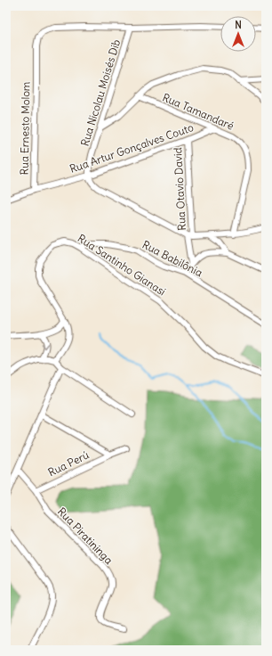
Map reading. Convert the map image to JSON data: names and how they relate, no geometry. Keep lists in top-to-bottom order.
{
  "streets": {
    "street": [
      "Rua Nicolau Moisés Dib",
      "Rua Tamandaré",
      "Rua Ernesto Molom",
      "Rua Artur Gonçalves Couto",
      "Rua Otavio David",
      "Rua Babilônia",
      "Rua Santinho Gianasi",
      "Rua Perú",
      "Rua Piratininga"
    ]
  },
  "crossings": [
    ["Rua Nicolau Moisés Dib", "Rua Ernesto Molom"],
    ["Rua Nicolau Moisés Dib", "Rua Artur Gonçalves Couto"],
    ["Rua Tamandaré", "Rua Artur Gonçalves Couto"],
    ["Rua Ernesto Molom", "Rua Artur Gonçalves Couto"],
    ["Rua Artur Gonçalves Couto", "Rua Otavio David"],
    ["Rua Babilônia", "Rua Santinho Gianasi"],
    ["Rua Perú", "Rua Piratininga"]
  ],
  "north": "top"
}
